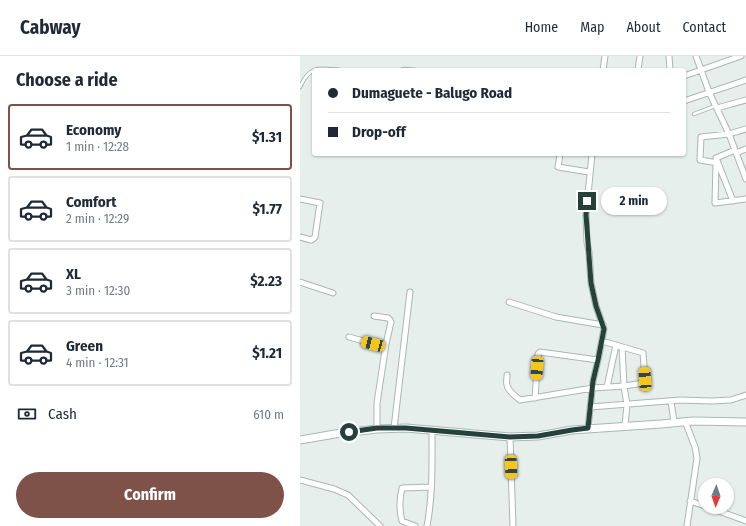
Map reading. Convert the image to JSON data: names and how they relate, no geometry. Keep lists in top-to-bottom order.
{
  "north": "bottom",
  "page": {
    "header": "Cabway",
    "nav": [
      "Home",
      "Map",
      "About",
      "Contact"
    ],
    "heading": "Choose a ride",
    "banner": ["Dumaguete - Balugo Road", "Drop-off"],
    "list": [
      {
        "name": "Economy",
        "note": "1 min · 12:28",
        "value": "$1.31"
      },
      {
        "name": "Comfort",
        "note": "2 min · 12:29",
        "value": "$1.77"
      },
      {
        "name": "XL",
        "note": "3 min · 12:30",
        "value": "$2.23"
      },
      {
        "name": "Green",
        "note": "4 min · 12:31",
        "value": "$1.21"
      }
    ],
    "bubble": "2 min",
    "pay": ["Cash", "610 m"],
    "buttons": "Confirm"
  }
}
